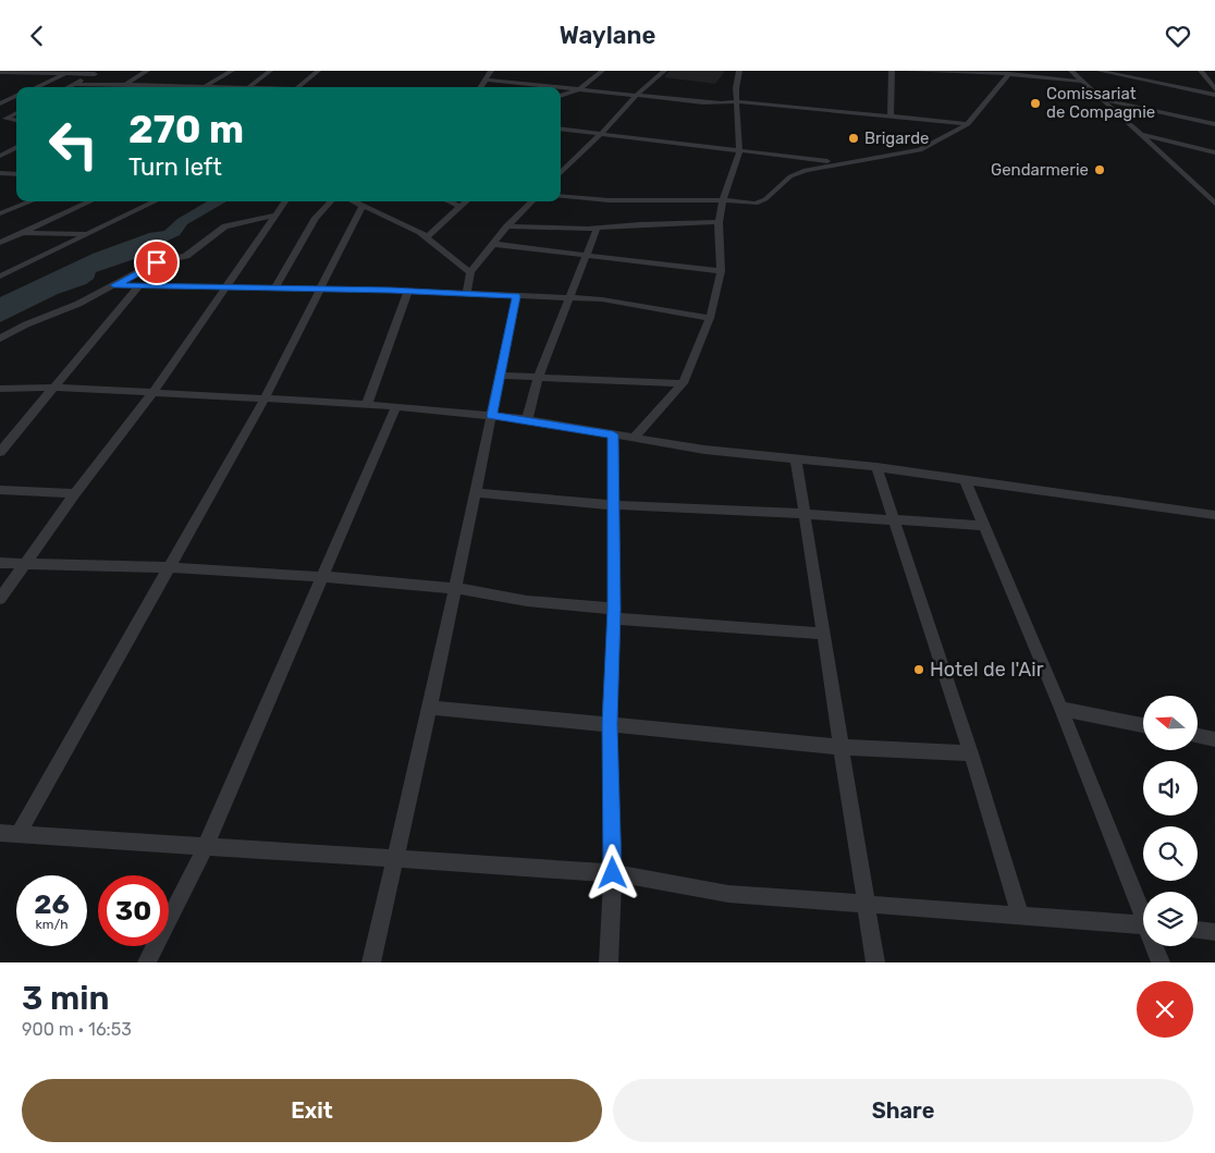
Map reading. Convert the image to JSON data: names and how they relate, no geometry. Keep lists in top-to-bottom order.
{
  "places": [
    "Comissariat de Compagnie",
    "Brigarde",
    "Gendarmerie",
    "Hotel de l'Air"
  ],
  "north": "left",
  "page": {
    "header": "Waylane",
    "turn": ["270 m", "Turn left"],
    "speed": "26 km/h",
    "limit": "30",
    "heading": ["3 min", "900 m · 16:53"],
    "buttons": ["Exit", "Share"]
  }
}
